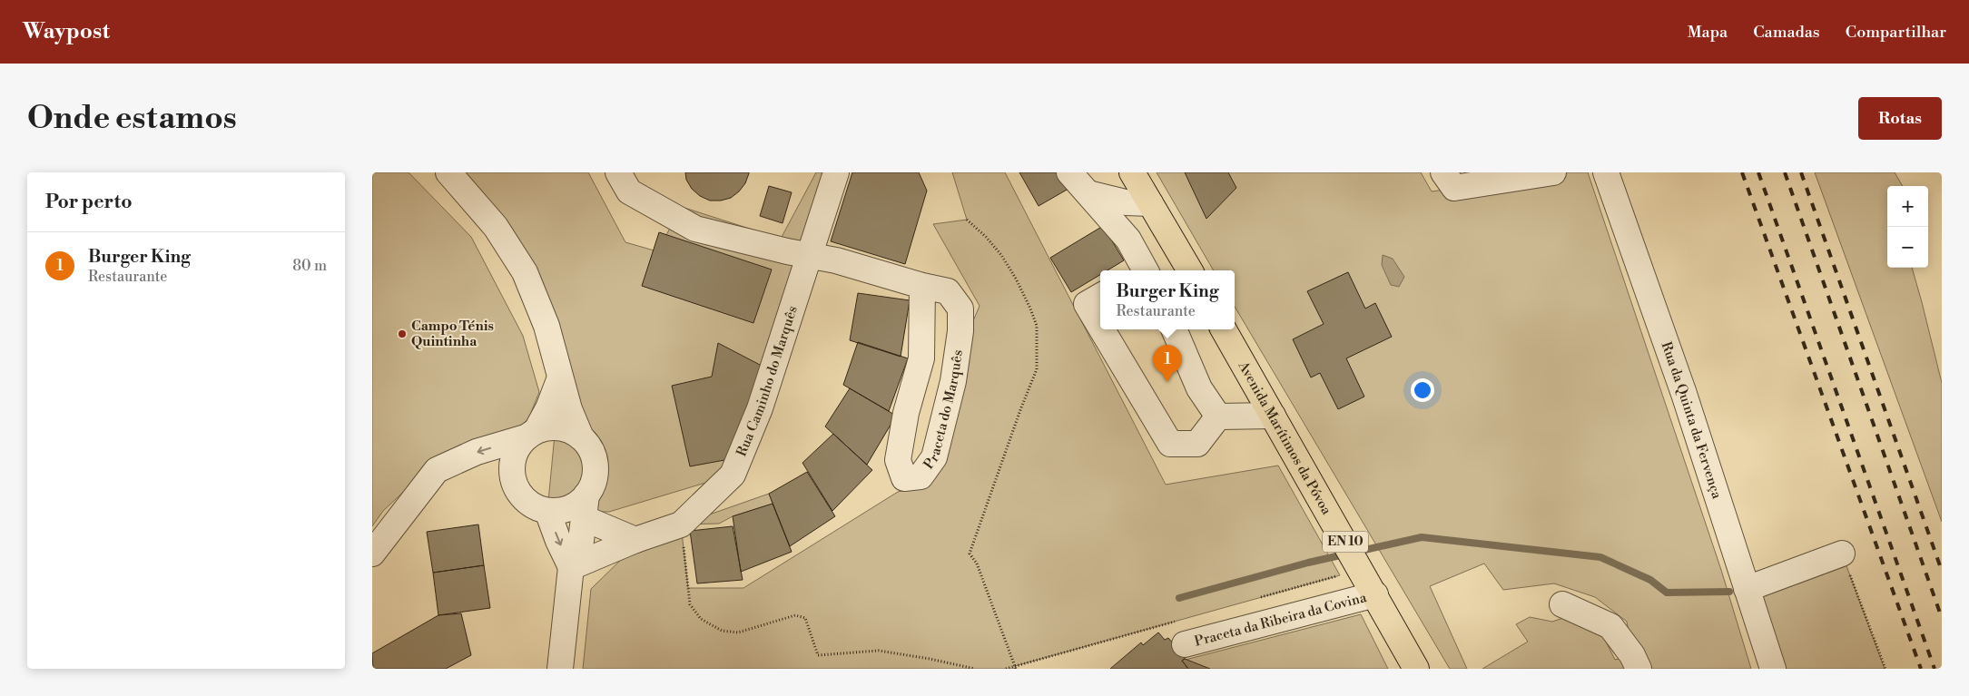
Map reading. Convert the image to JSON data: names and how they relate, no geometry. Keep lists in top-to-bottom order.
{
  "streets": {
    "main road": ["Avenida Marítimos da Póvoa", "EN 10"],
    "street": [
      "Rua Caminho do Marquês",
      "Praceta do Marquês",
      "Rua da Quinta da Fervença",
      "Praceta da Ribeira da Covina"
    ]
  },
  "crossings": [
    ["Rua Caminho do Marquês", "Praceta do Marquês"],
    ["Avenida Marítimos da Póvoa", "Praceta da Ribeira da Covina"]
  ],
  "places": ["Campo Ténis Quintinha"],
  "page": {
    "header": "Waypost",
    "nav": ["Mapa", "Camadas", "Compartilhar"],
    "buttons": "Rotas",
    "title": "Onde estamos",
    "heading": "Por perto",
    "map_buttons": ["+", "−"],
    "list": [
      {
        "mark": "1",
        "name": "Burger King",
        "note": "Restaurante",
        "value": "80 m"
      }
    ],
    "popup": ["Burger King", "Restaurante"],
    "pins": "1"
  }
}
